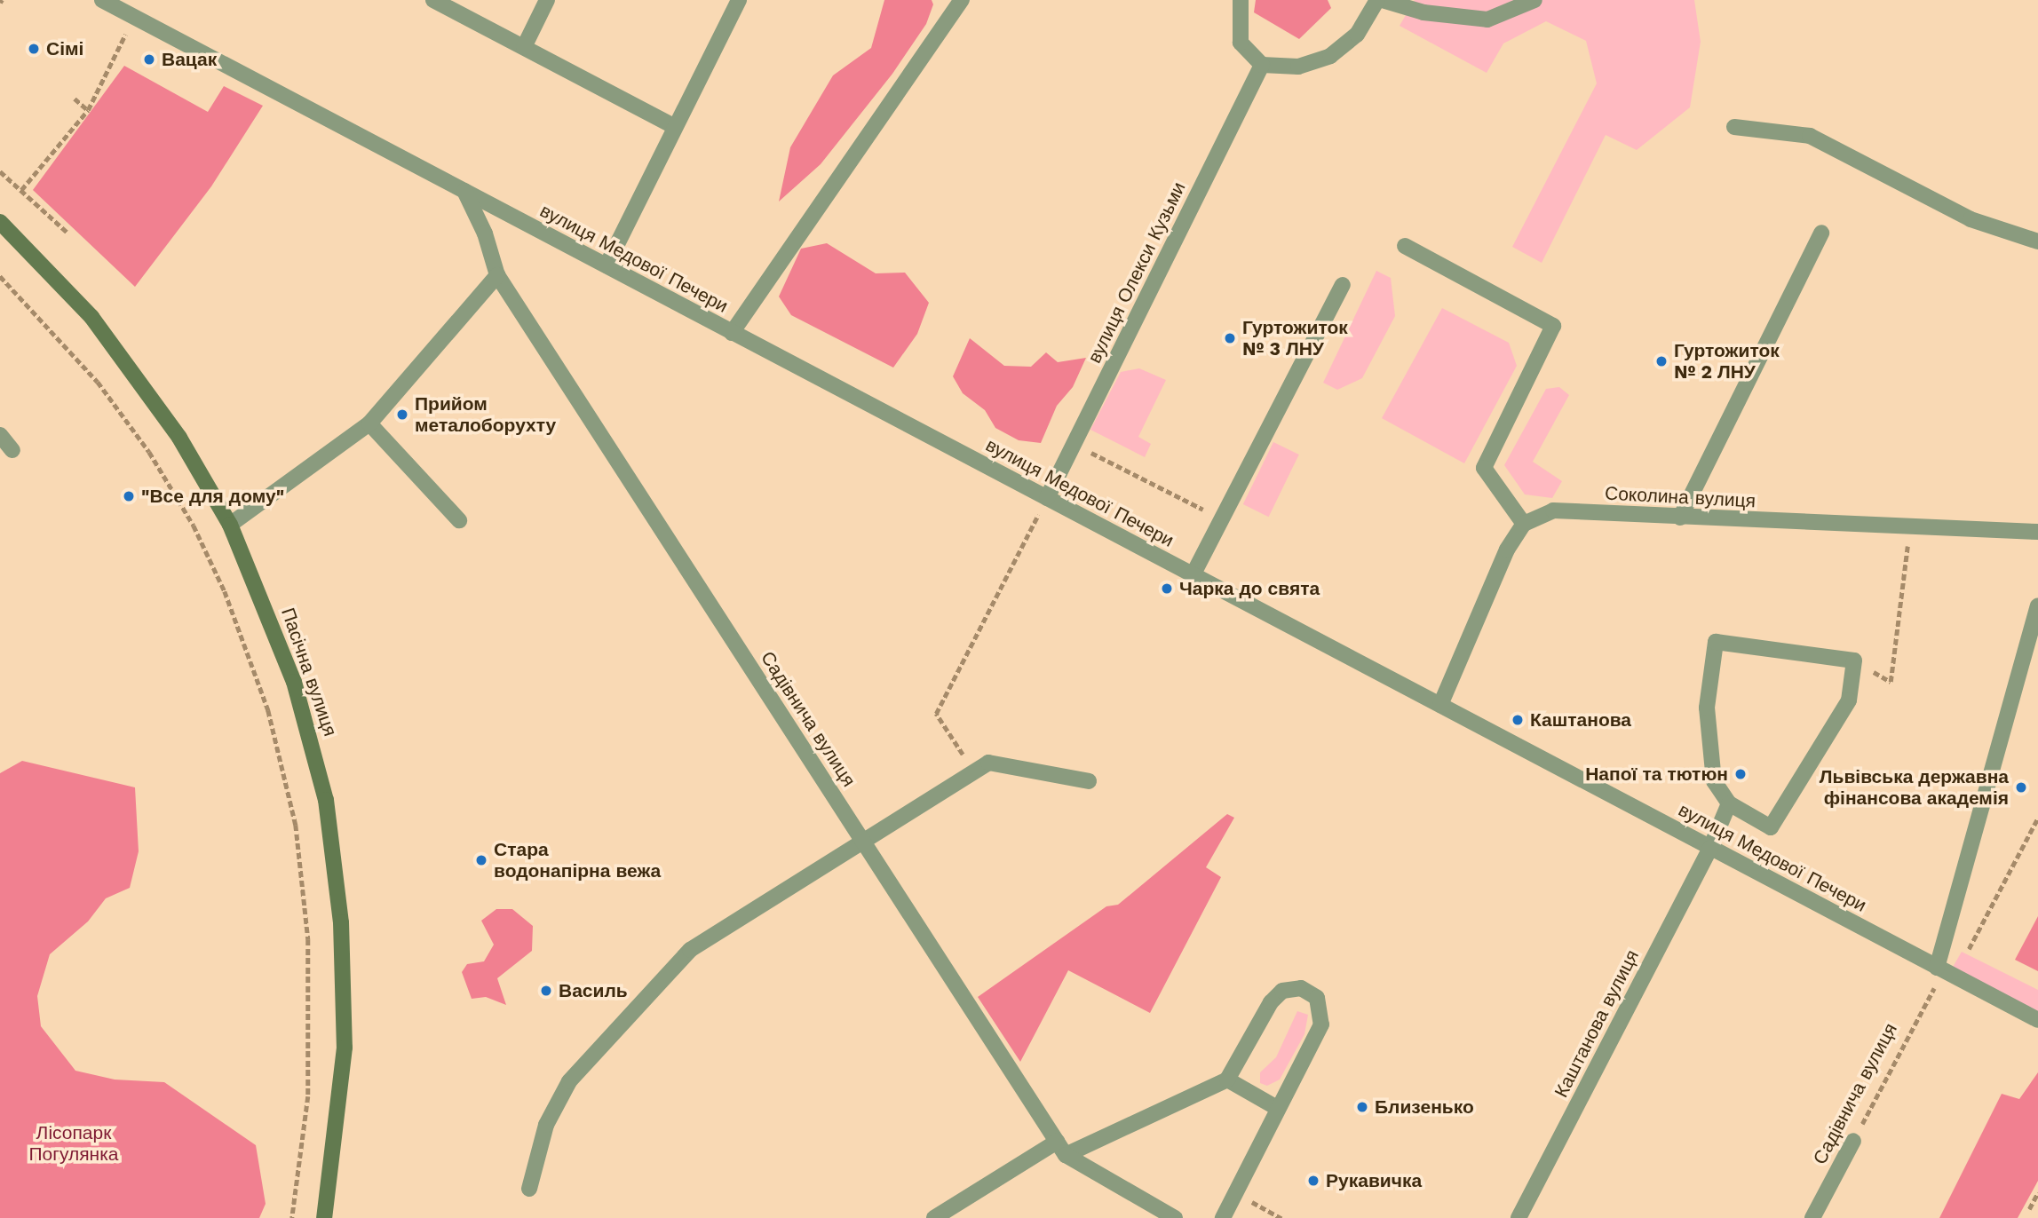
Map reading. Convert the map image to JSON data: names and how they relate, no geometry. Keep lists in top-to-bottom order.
{
  "streets": {
    "main road": ["Пасічна вулиця"],
    "street": [
      "вулиця Медової Печери",
      "вулиця Олекси Кузьми",
      "Соколина вулиця",
      "Садівнича вулиця",
      "Каштанова вулиця"
    ]
  },
  "crossings": [
    ["вулиця Медової Печери", "вулиця Олекси Кузьми"],
    ["вулиця Медової Печери", "Садівнича вулиця"],
    ["вулиця Медової Печери", "Каштанова вулиця"]
  ],
  "parks": ["Лісопарк Погулянка"],
  "places": [
    "Сімі",
    "Вацак",
    "Гуртожиток № 3 ЛНУ",
    "Гуртожиток № 2 ЛНУ",
    "Прийом металоборухту",
    "\"Все для дому\"",
    "Чарка до свята",
    "Каштанова",
    "Напої та тютюн",
    "Львівська державна фінансова академія",
    "Стара водонапірна вежа",
    "Василь",
    "Близенько",
    "Рукавичка"
  ]
}
